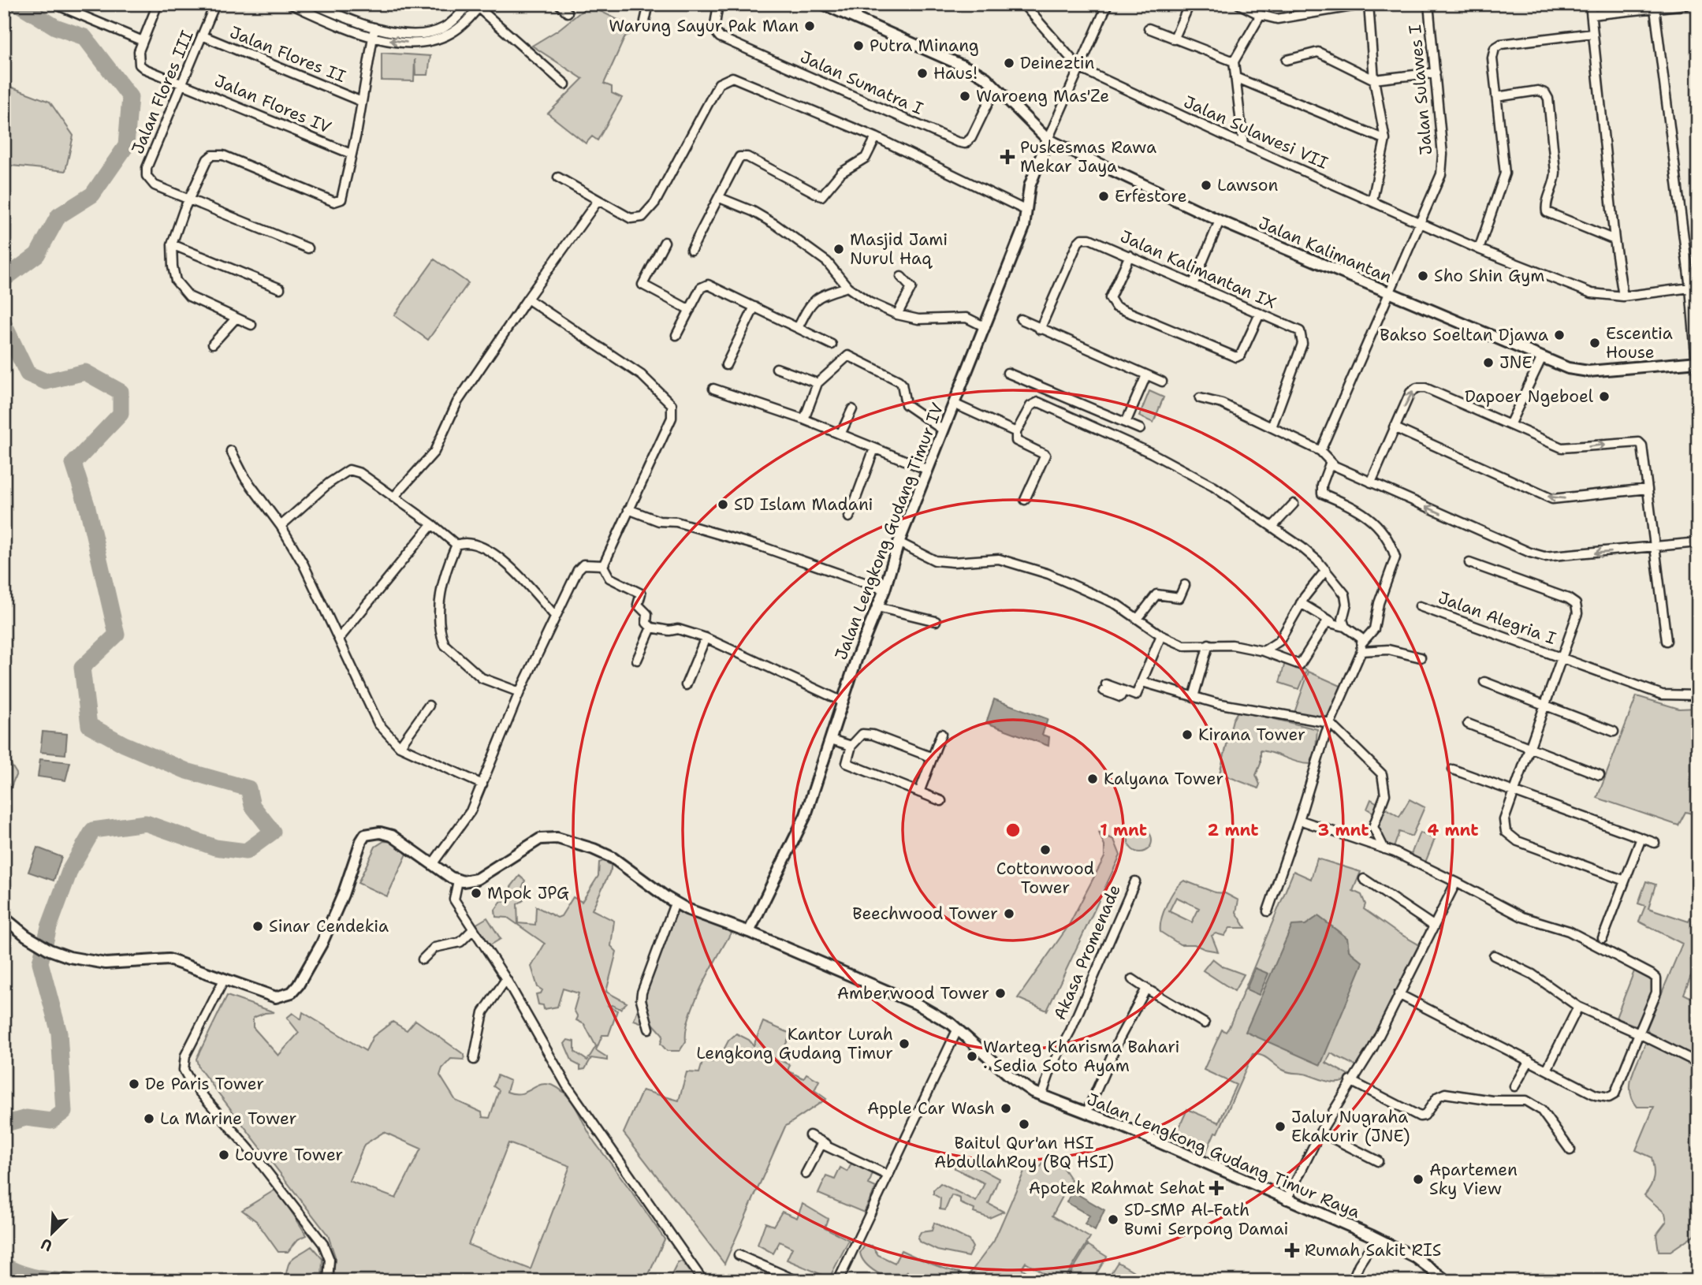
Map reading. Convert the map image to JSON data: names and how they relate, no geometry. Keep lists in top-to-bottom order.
{
  "streets": {
    "street": [
      "Jalan Flores II",
      "Jalan Sumatra I",
      "Jalan Sulawes I",
      "Jalan Flores III",
      "Jalan Flores IV",
      "Jalan Sulawesi VII",
      "Jalan Kalimantan",
      "Jalan Kalimantan IX",
      "Jalan Lengkong Gudang Timur IV",
      "Jalan Alegria I",
      "Akasa Promenade",
      "Jalan Lengkong Gudang Timur Raya"
    ]
  },
  "crossings": [
    ["Jalan Flores II", "Jalan Flores III"],
    ["Jalan Sumatra I", "Jalan Kalimantan"],
    ["Jalan Sulawes I", "Jalan Sulawesi VII"],
    ["Jalan Sulawes I", "Jalan Kalimantan"],
    ["Jalan Flores III", "Jalan Flores IV"],
    ["Jalan Kalimantan", "Jalan Lengkong Gudang Timur IV"],
    ["Jalan Lengkong Gudang Timur IV", "Jalan Lengkong Gudang Timur Raya"],
    ["Akasa Promenade", "Jalan Lengkong Gudang Timur Raya"]
  ],
  "places": {
    "other": [
      "Warung Sayur Pak Man",
      "Putra Minang",
      "Deineztin",
      "Haus!",
      "Waroeng Mas'Ze",
      "Lawson",
      "Erfestore",
      "Masjid Jami Nurul Haq",
      "Sho Shin Gym",
      "Bakso Soeltan Djawa",
      "Escentia House",
      "JNE",
      "Dapoer Ngeboel",
      "SD Islam Madani",
      "Kirana Tower",
      "Kalyana Tower",
      "Cottonwood Tower",
      "Mpok JPG",
      "Beechwood Tower",
      "Sinar Cendekia",
      "Amberwood Tower",
      "Kantor Lurah Lengkong Gudang Timur",
      "Warteg Kharisma Bahari · Sedia Soto Ayam",
      "De Paris Tower",
      "Apple Car Wash",
      "La Marine Tower",
      "Baitul Qur'an HSI AbdullahRoy (BQ HSI)",
      "Jalur Nugraha Ekakurir (JNE)",
      "Louvre Tower",
      "Apartemen Sky View",
      "SD-SMP Al-Fath Bumi Serpong Damai"
    ],
    "health": ["Puskesmas Rawa Mekar Jaya", "Apotek Rahmat Sehat", "Rumah Sakit RIS"]
  },
  "north": "bottom left",
  "rings": [
    "1 mnt",
    "2 mnt",
    "3 mnt",
    "4 mnt"
  ]
}
